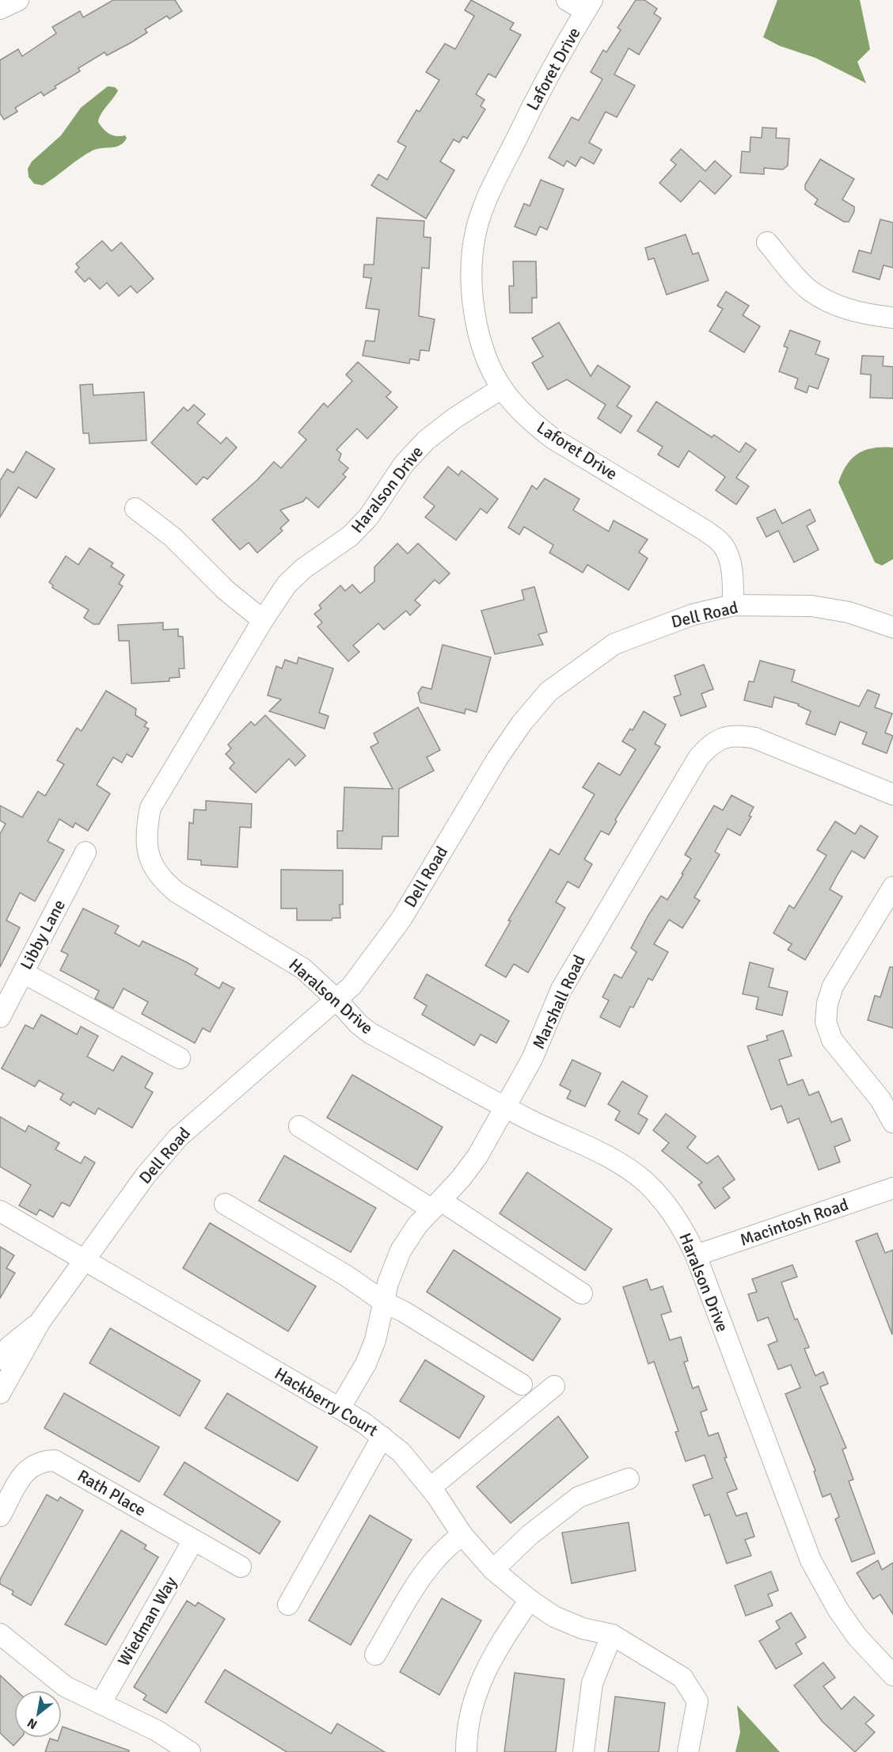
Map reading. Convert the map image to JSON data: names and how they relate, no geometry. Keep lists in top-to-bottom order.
{
  "streets": {
    "street": [
      "Laforet Drive",
      "Haralson Drive",
      "Dell Road",
      "Libby Lane",
      "Marshall Road",
      "Macintosh Road",
      "Hackberry Court",
      "Rath Place",
      "Wiedman Way"
    ]
  },
  "crossings": [
    ["Laforet Drive", "Haralson Drive"],
    ["Laforet Drive", "Dell Road"],
    ["Haralson Drive", "Dell Road"],
    ["Haralson Drive", "Marshall Road"],
    ["Haralson Drive", "Macintosh Road"],
    ["Dell Road", "Hackberry Court"],
    ["Marshall Road", "Hackberry Court"],
    ["Rath Place", "Wiedman Way"]
  ],
  "north": "bottom left"
}
